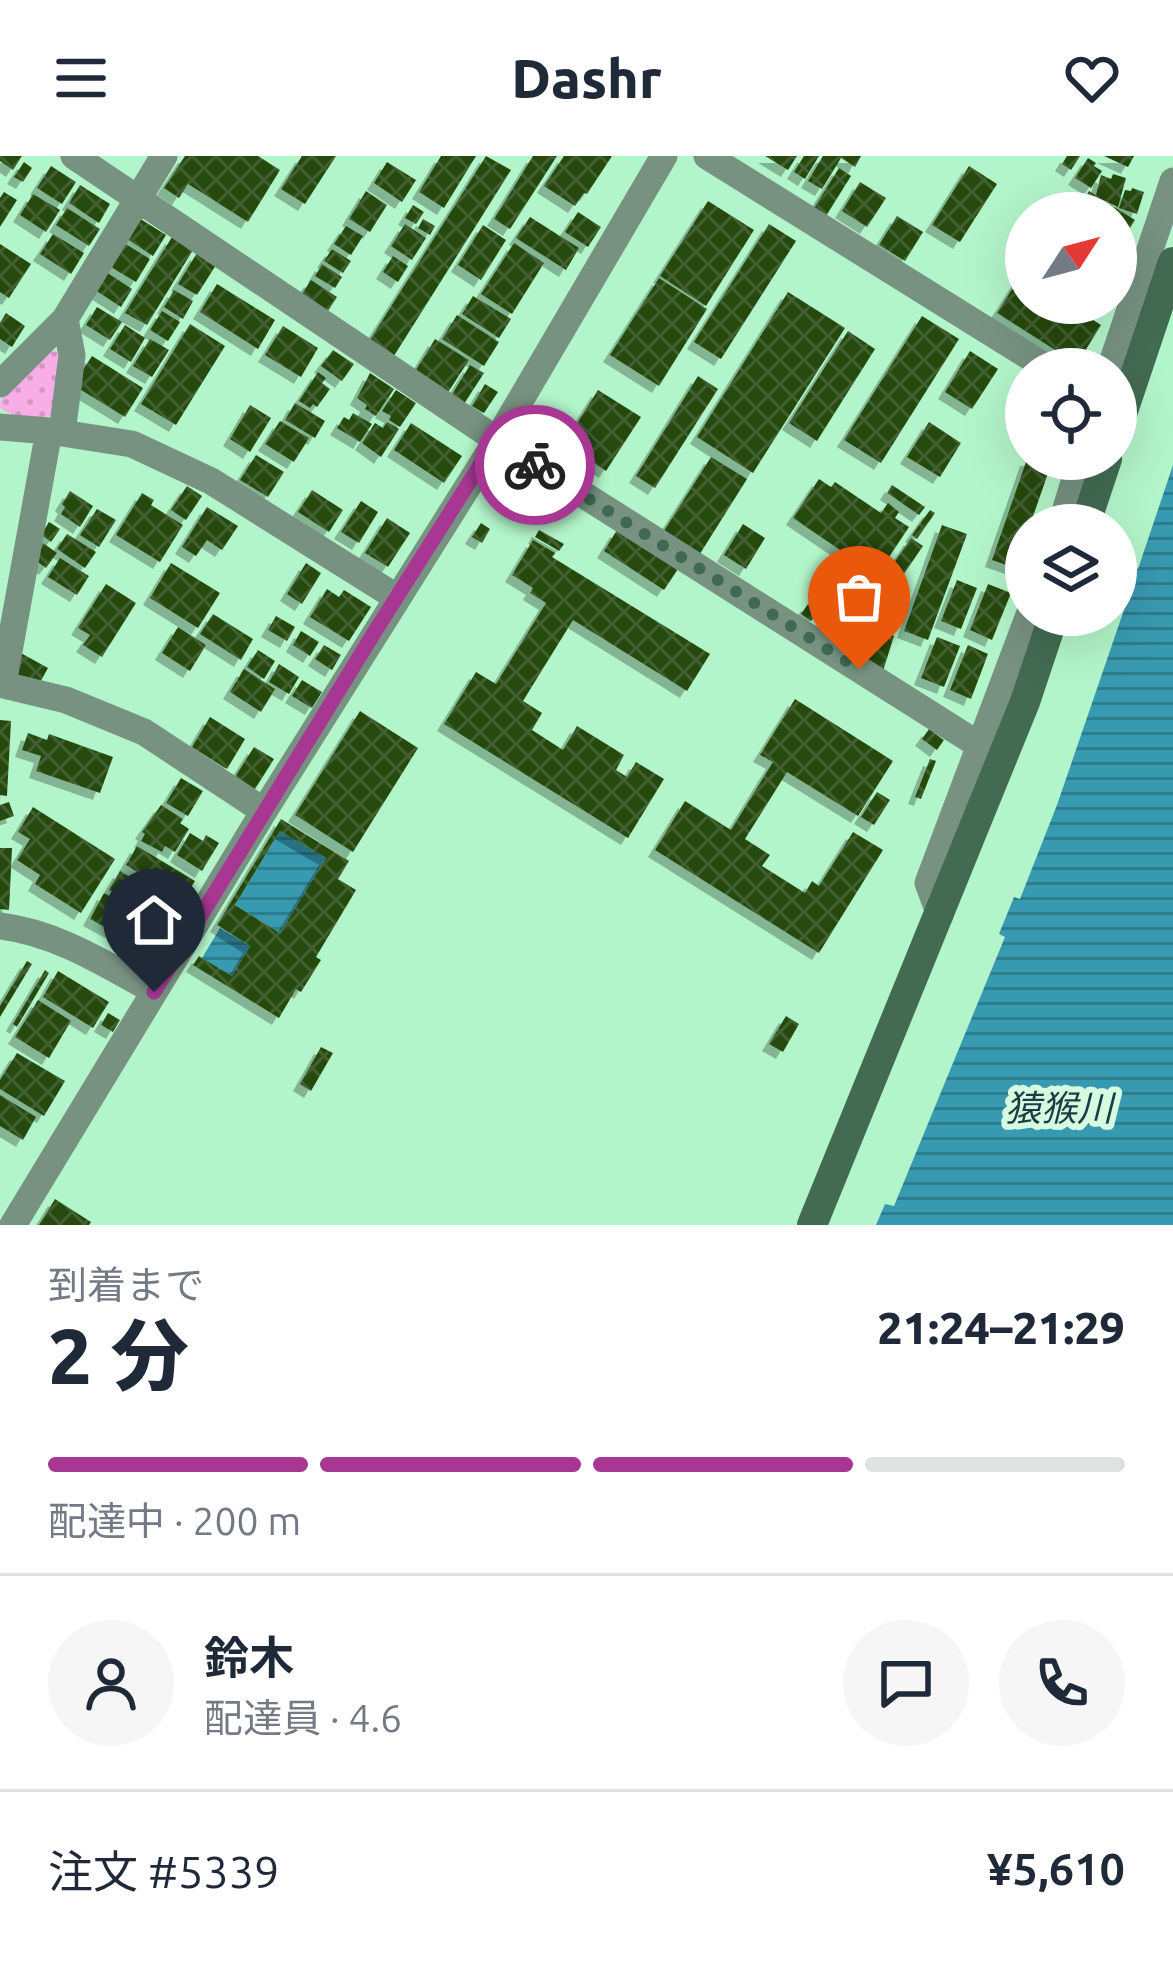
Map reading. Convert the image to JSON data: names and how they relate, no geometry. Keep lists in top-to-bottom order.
{
  "water": ["猿猴川"],
  "north": "top right",
  "page": {
    "header": "Dashr",
    "heading": ["2 分", "到着まで", "21:24–21:29"],
    "panel": [
      "鈴木",
      "配達員 · 4.6",
      "注文 #5339",
      "¥5,610"
    ],
    "bar": "配達中 · 200 m"
  }
}
